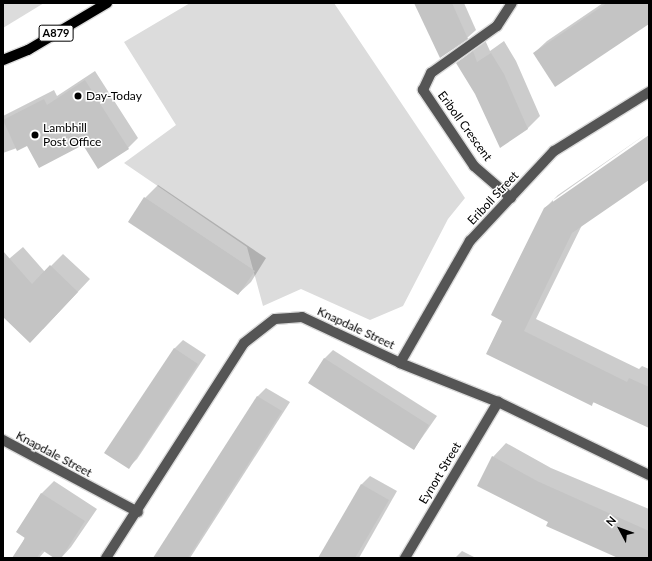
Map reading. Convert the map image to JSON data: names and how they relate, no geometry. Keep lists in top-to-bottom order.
{
  "streets": {
    "main road": ["A879"],
    "street": [
      "Eriboll Crescent",
      "Eriboll Street",
      "Knapdale Street",
      "Eynort Street"
    ]
  },
  "crossings": [
    ["Eriboll Crescent", "Eriboll Street"],
    ["Eriboll Street", "Knapdale Street"],
    ["Knapdale Street", "Eynort Street"]
  ],
  "places": ["Day-Today", "Lambhill Post Office"],
  "north": "top left"
}
